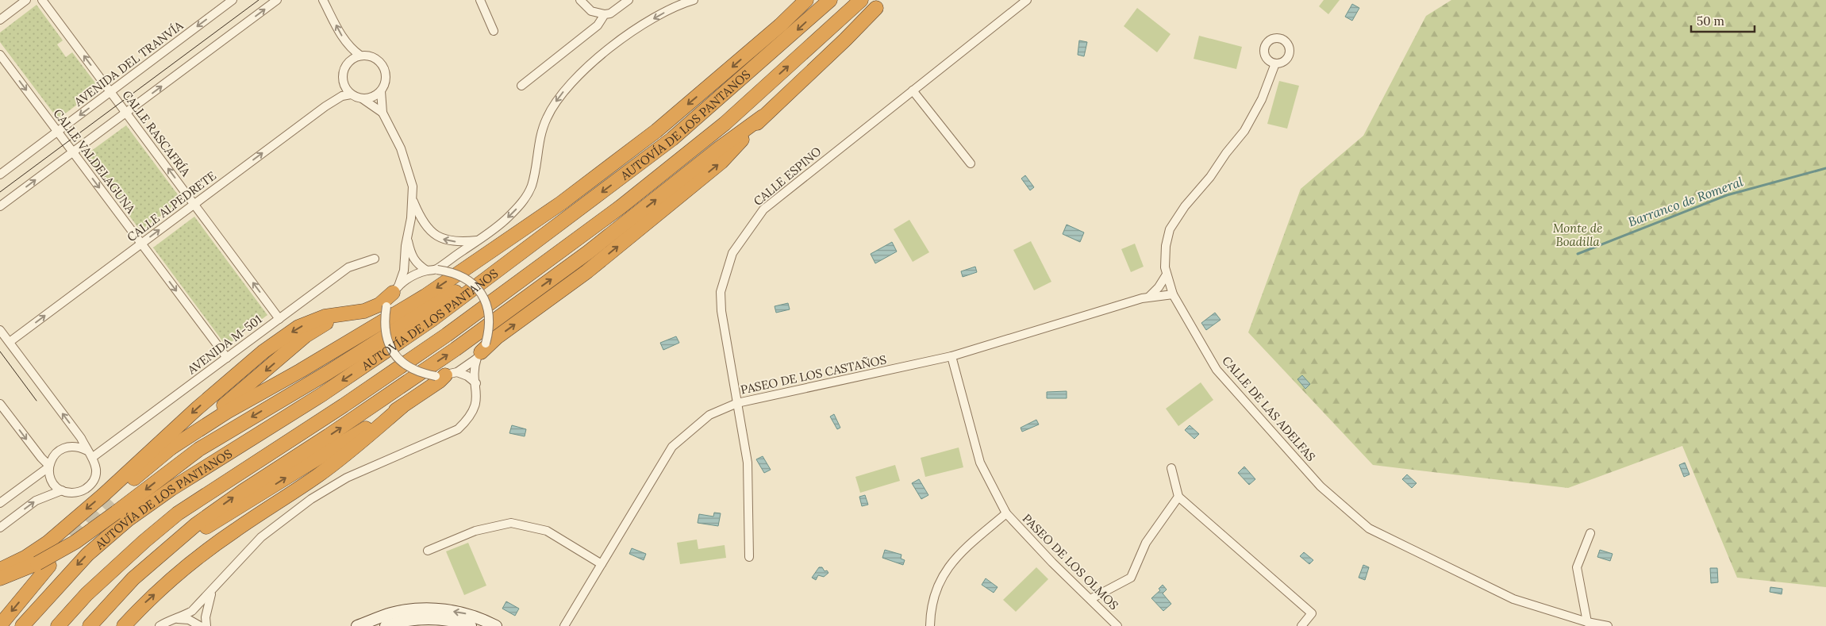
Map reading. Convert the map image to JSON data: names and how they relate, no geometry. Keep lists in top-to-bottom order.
{
  "streets": {
    "highway": ["AUTOVÍA DE LOS PANTANOS"],
    "street": [
      "AVENIDA DEL TRANVÍA",
      "CALLE RASCAFRÍA",
      "CALLE VALDELAGUNA",
      "CALLE ESPINO",
      "CALLE ALPEDRETE",
      "AVENIDA M-501",
      "PASEO DE LOS CASTAÑOS",
      "CALLE DE LAS ADELFAS",
      "PASEO DE LOS OLMOS"
    ]
  },
  "crossings": [
    ["AVENIDA DEL TRANVÍA", "CALLE RASCAFRÍA"],
    ["AVENIDA DEL TRANVÍA", "CALLE VALDELAGUNA"],
    ["CALLE RASCAFRÍA", "CALLE ALPEDRETE"],
    ["CALLE RASCAFRÍA", "AVENIDA M-501"],
    ["CALLE VALDELAGUNA", "CALLE ALPEDRETE"],
    ["CALLE VALDELAGUNA", "AVENIDA M-501"],
    ["CALLE ESPINO", "PASEO DE LOS CASTAÑOS"],
    ["PASEO DE LOS CASTAÑOS", "CALLE DE LAS ADELFAS"],
    ["PASEO DE LOS CASTAÑOS", "PASEO DE LOS OLMOS"]
  ],
  "one_way": ["CALLE RASCAFRÍA", "CALLE VALDELAGUNA", "CALLE ALPEDRETE"],
  "water": ["Barranco de Romeral"],
  "parks": ["Monte de Boadilla"],
  "scale_bar": "50 m"
}
